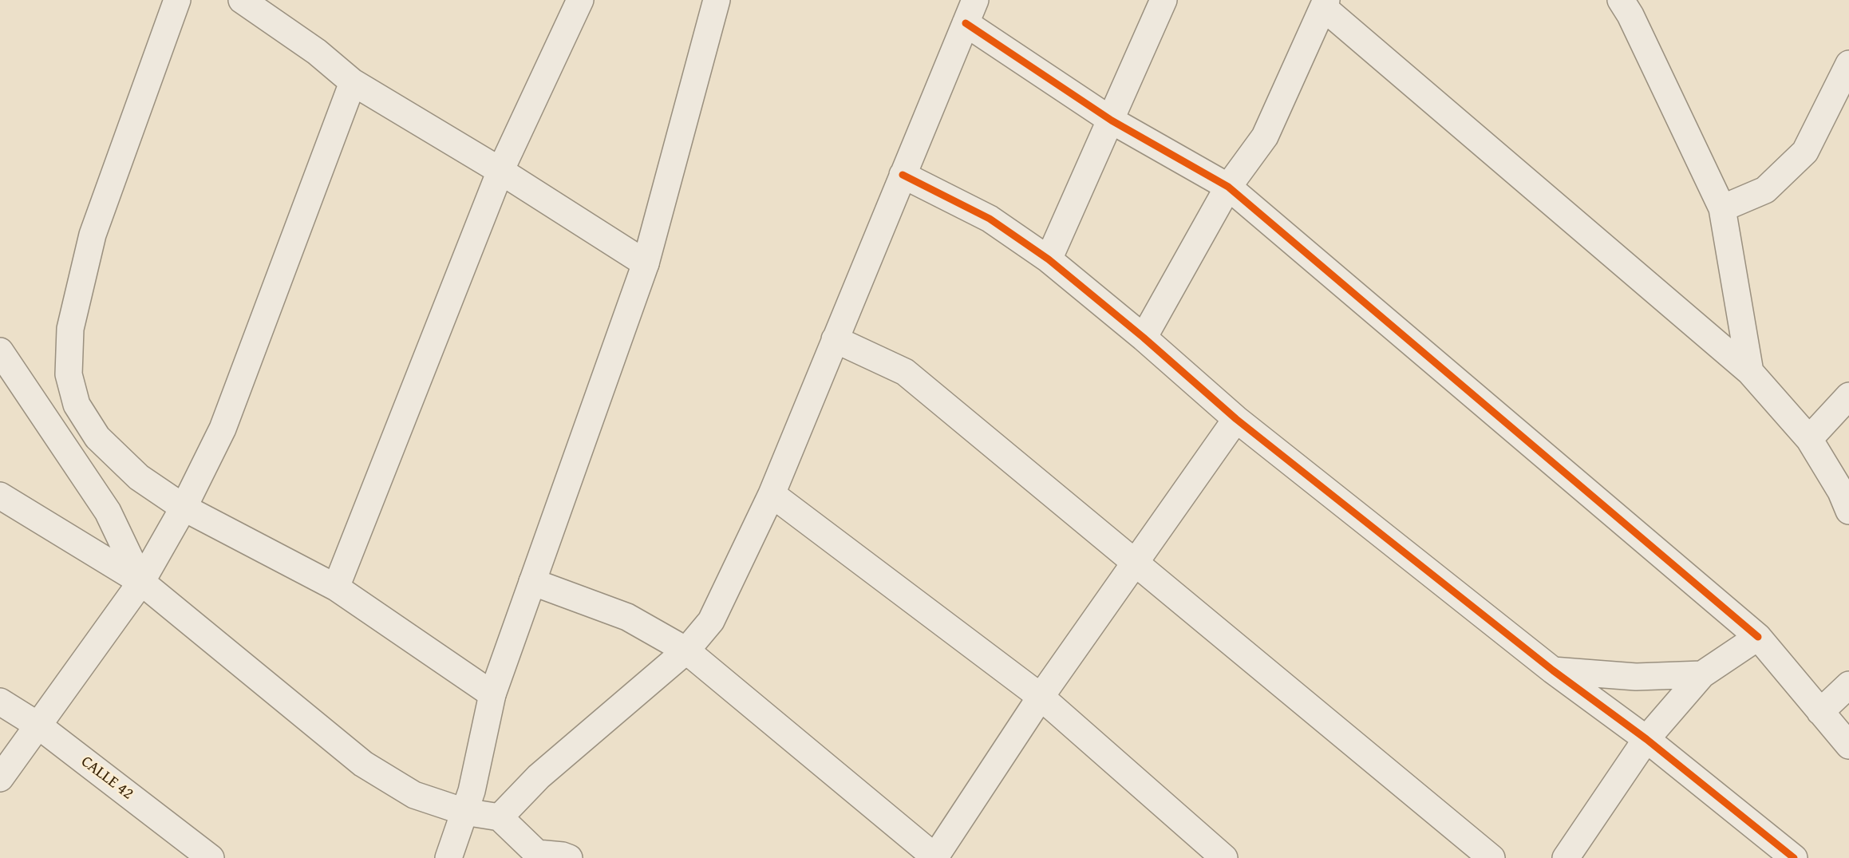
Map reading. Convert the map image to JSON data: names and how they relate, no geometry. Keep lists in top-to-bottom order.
{
  "streets": {
    "street": ["CALLE 42"]
  }
}
